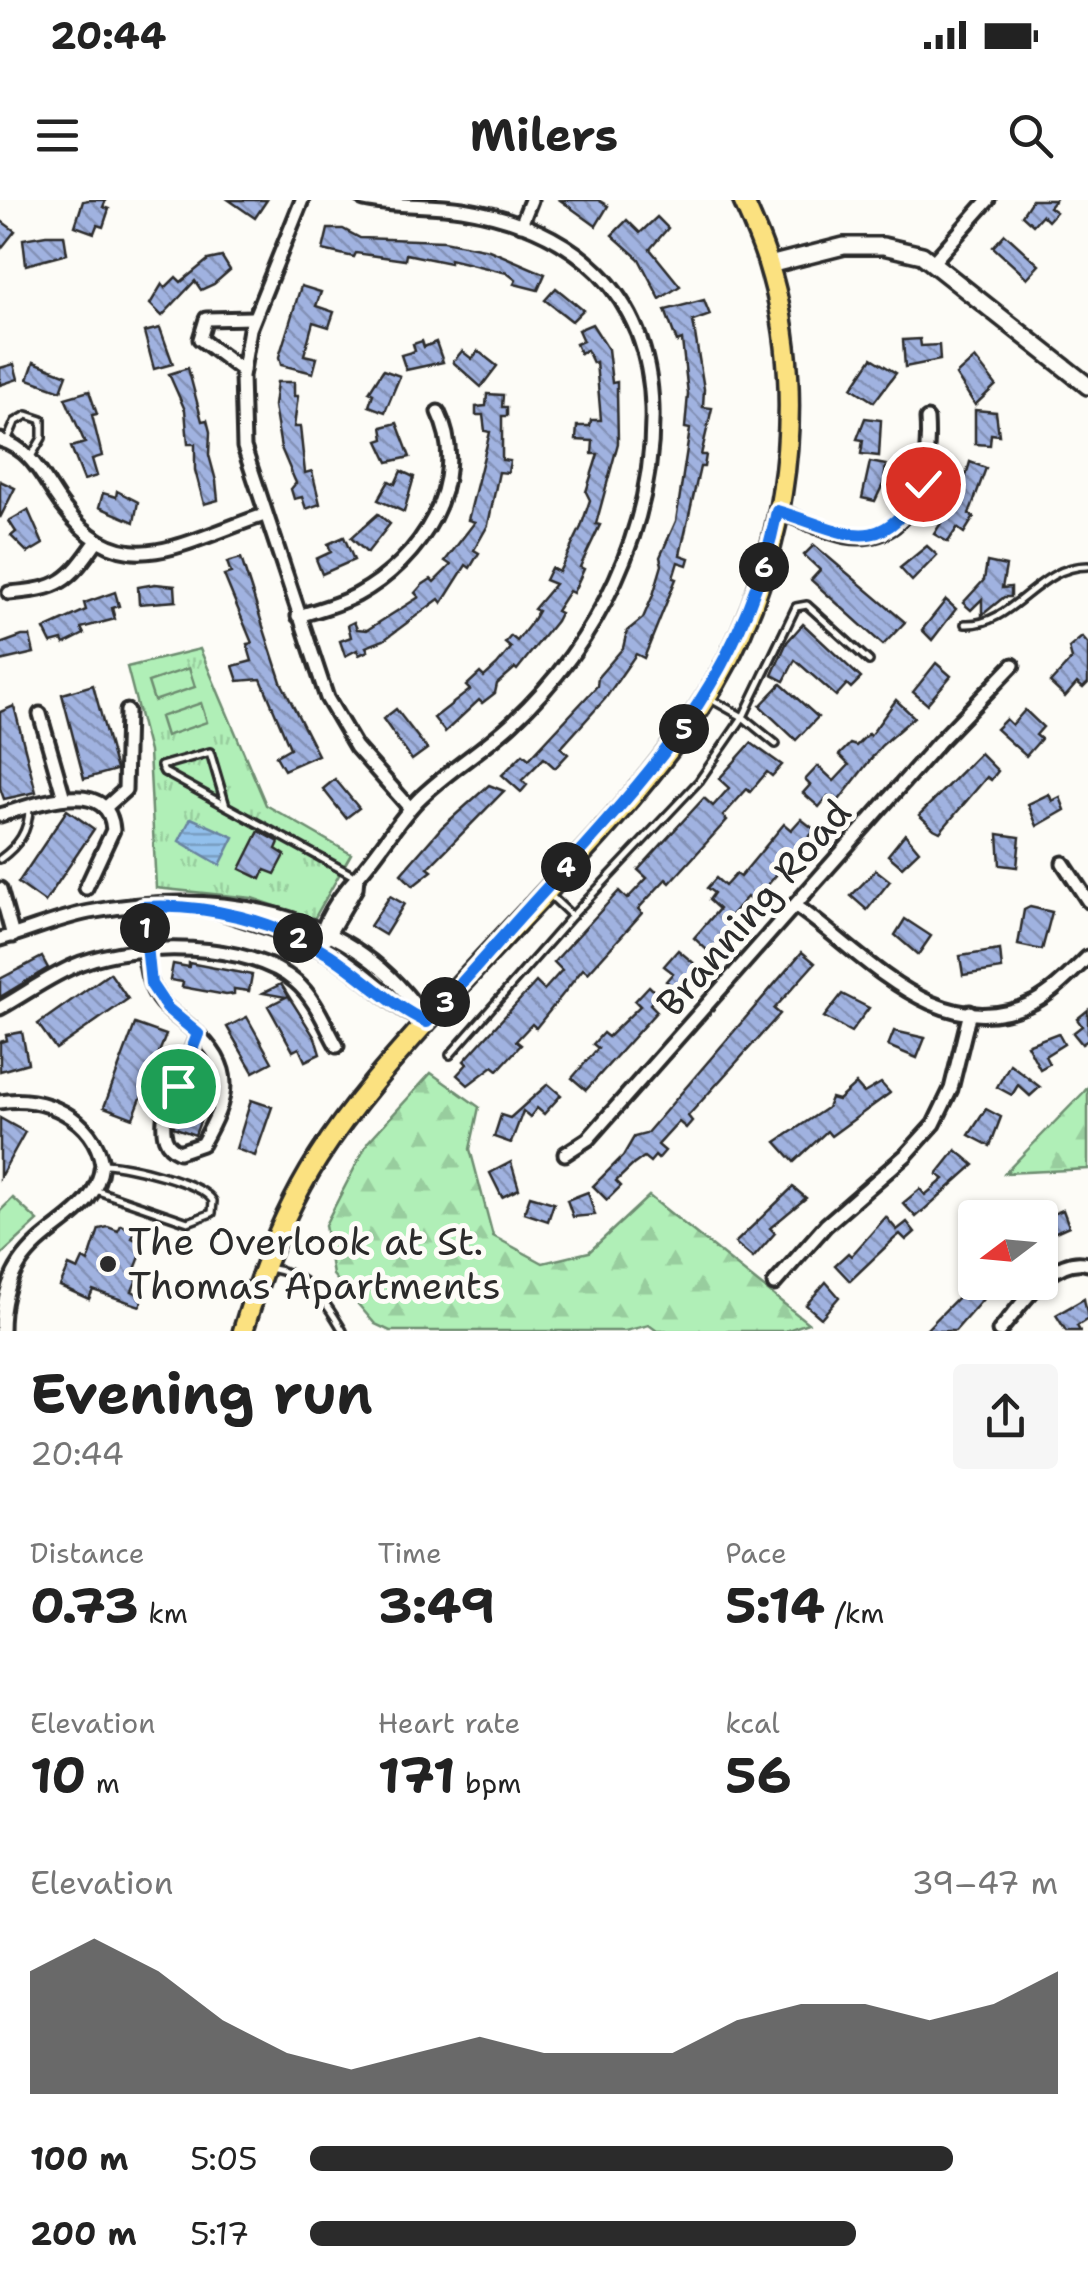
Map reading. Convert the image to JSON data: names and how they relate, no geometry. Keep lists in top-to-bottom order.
{
  "streets": {
    "street": ["Branning Road"]
  },
  "places": ["The Overlook at St. Thomas Apartments"],
  "north": "left",
  "page": {
    "status": "20:44",
    "header": "Milers",
    "pins": [
      "6",
      "5",
      "4",
      "1",
      "2",
      "3"
    ],
    "heading": ["Evening run", "20:44"],
    "stats": [
      ["Distance", "0.73 km"],
      ["Time", "3:49"],
      ["Pace", "5:14 /km"],
      ["Elevation", "10 m"],
      ["Heart rate", "171 bpm"],
      ["kcal", "56"]
    ],
    "chart": ["Elevation", "39–47 m"],
    "list": [
      {
        "name": "100 m",
        "note": "5:05"
      },
      {
        "name": "200 m",
        "note": "5:17"
      }
    ]
  }
}
